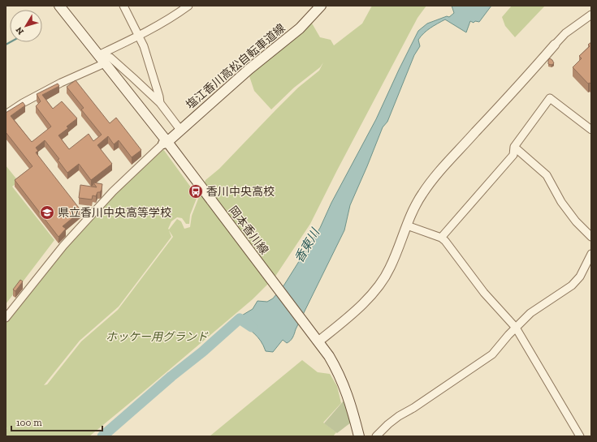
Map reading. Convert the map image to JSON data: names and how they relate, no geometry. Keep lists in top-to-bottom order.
{
  "streets": {
    "main road": ["塩江香川高松自転車道線", "岡本香川線"]
  },
  "crossings": [
    ["塩江香川高松自転車道線", "岡本香川線"]
  ],
  "water": ["香東川"],
  "parks": ["ホッケー用グランド"],
  "places": {
    "bus stop": ["香川中央高校"],
    "school or university": ["県立香川中央高等学校"]
  },
  "scale_bar": "100 m",
  "north": "bottom left"
}
